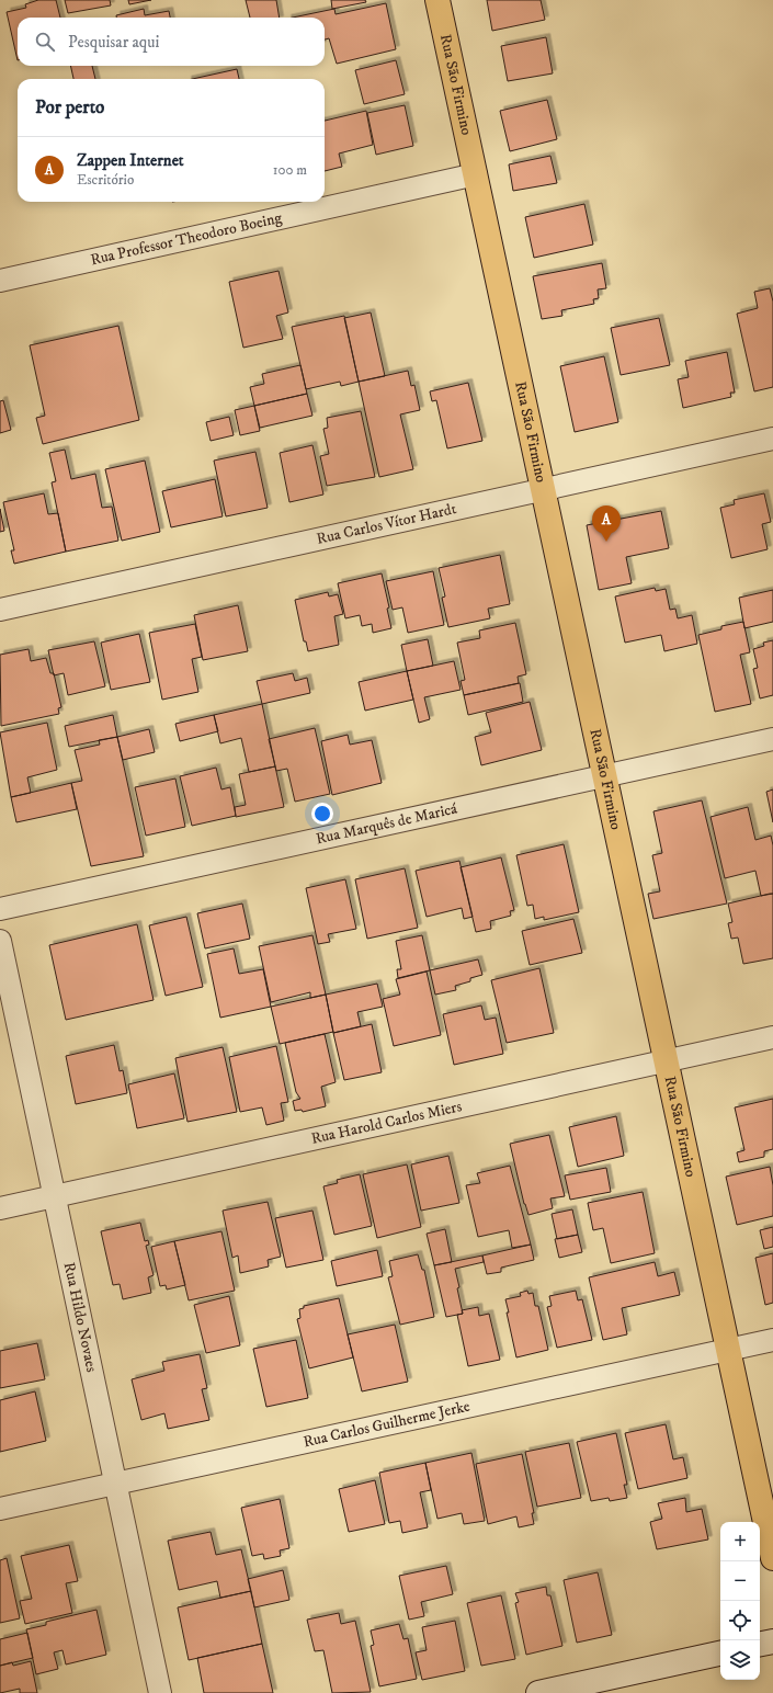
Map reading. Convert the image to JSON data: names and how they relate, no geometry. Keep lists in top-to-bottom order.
{
  "streets": {
    "main road": ["Rua São Firmino"],
    "street": [
      "Rua Professor Theodoro Boeing",
      "Rua Carlos Vítor Hardt",
      "Rua Marquês de Maricá",
      "Rua Harold Carlos Miers",
      "Rua Hildo Novaes",
      "Rua Carlos Guilherme Jerke"
    ]
  },
  "crossings": [
    ["Rua São Firmino", "Rua Professor Theodoro Boeing"],
    ["Rua São Firmino", "Rua Carlos Vítor Hardt"],
    ["Rua São Firmino", "Rua Marquês de Maricá"],
    ["Rua São Firmino", "Rua Harold Carlos Miers"],
    ["Rua São Firmino", "Rua Carlos Guilherme Jerke"],
    ["Rua Harold Carlos Miers", "Rua Hildo Novaes"],
    ["Rua Hildo Novaes", "Rua Carlos Guilherme Jerke"]
  ],
  "page": {
    "search": "Pesquisar aqui",
    "heading": "Por perto",
    "list": [
      {
        "mark": "A",
        "name": "Zappen Internet",
        "note": "Escritório",
        "value": "100 m"
      }
    ],
    "pins": "A",
    "map_buttons": ["+", "−"]
  }
}
